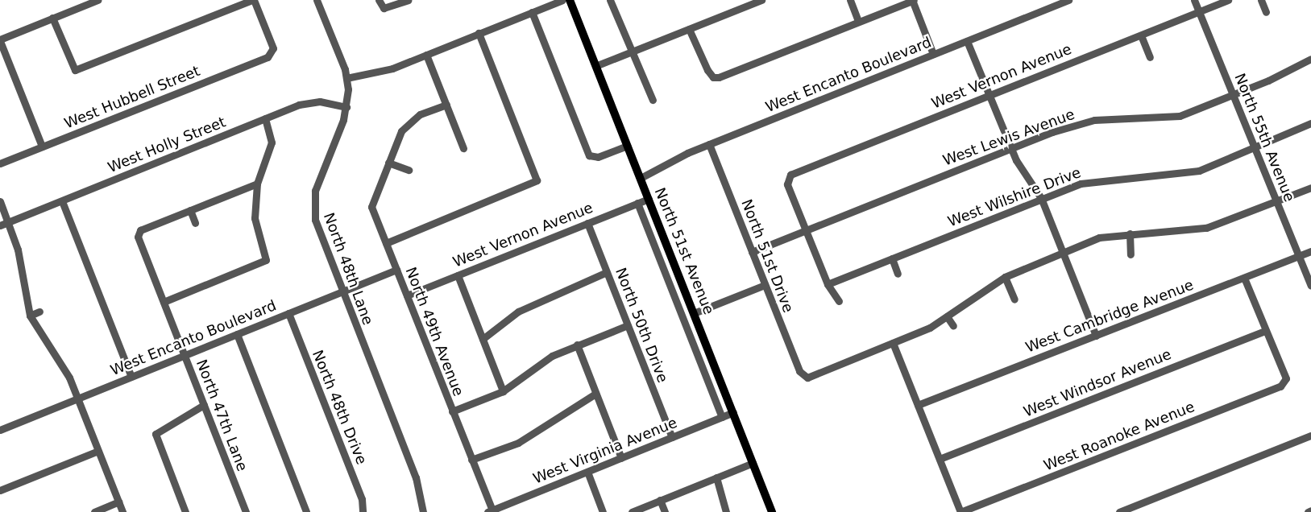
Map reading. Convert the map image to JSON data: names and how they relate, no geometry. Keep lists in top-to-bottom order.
{
  "streets": {
    "main road": ["North 51st Avenue"],
    "street": [
      "West Encanto Boulevard",
      "West Vernon Avenue",
      "West Hubbell Street",
      "West Lewis Avenue",
      "North 55th Avenue",
      "West Holly Street",
      "West Wilshire Drive",
      "North 51st Drive",
      "North 48th Lane",
      "West Cambridge Avenue",
      "North 50th Drive",
      "North 49th Avenue",
      "West Windsor Avenue",
      "North 48th Drive",
      "North 47th Lane",
      "West Roanoke Avenue",
      "West Virginia Avenue"
    ]
  },
  "crossings": [
    ["West Encanto Boulevard", "North 51st Avenue"],
    ["West Encanto Boulevard", "North 51st Drive"],
    ["West Encanto Boulevard", "North 48th Lane"],
    ["West Encanto Boulevard", "North 49th Avenue"],
    ["West Encanto Boulevard", "North 48th Drive"],
    ["West Encanto Boulevard", "North 47th Lane"],
    ["West Vernon Avenue", "West Lewis Avenue"],
    ["West Vernon Avenue", "North 55th Avenue"],
    ["West Vernon Avenue", "North 51st Avenue"],
    ["West Vernon Avenue", "North 50th Drive"],
    ["West Vernon Avenue", "North 49th Avenue"],
    ["West Lewis Avenue", "North 55th Avenue"],
    ["West Lewis Avenue", "North 51st Drive"],
    ["North 55th Avenue", "West Wilshire Drive"],
    ["North 55th Avenue", "West Cambridge Avenue"],
    ["West Holly Street", "North 48th Lane"],
    ["North 51st Avenue", "West Virginia Avenue"],
    ["North 50th Drive", "West Virginia Avenue"],
    ["North 49th Avenue", "West Virginia Avenue"],
    ["West Windsor Avenue", "West Roanoke Avenue"]
  ]
}
